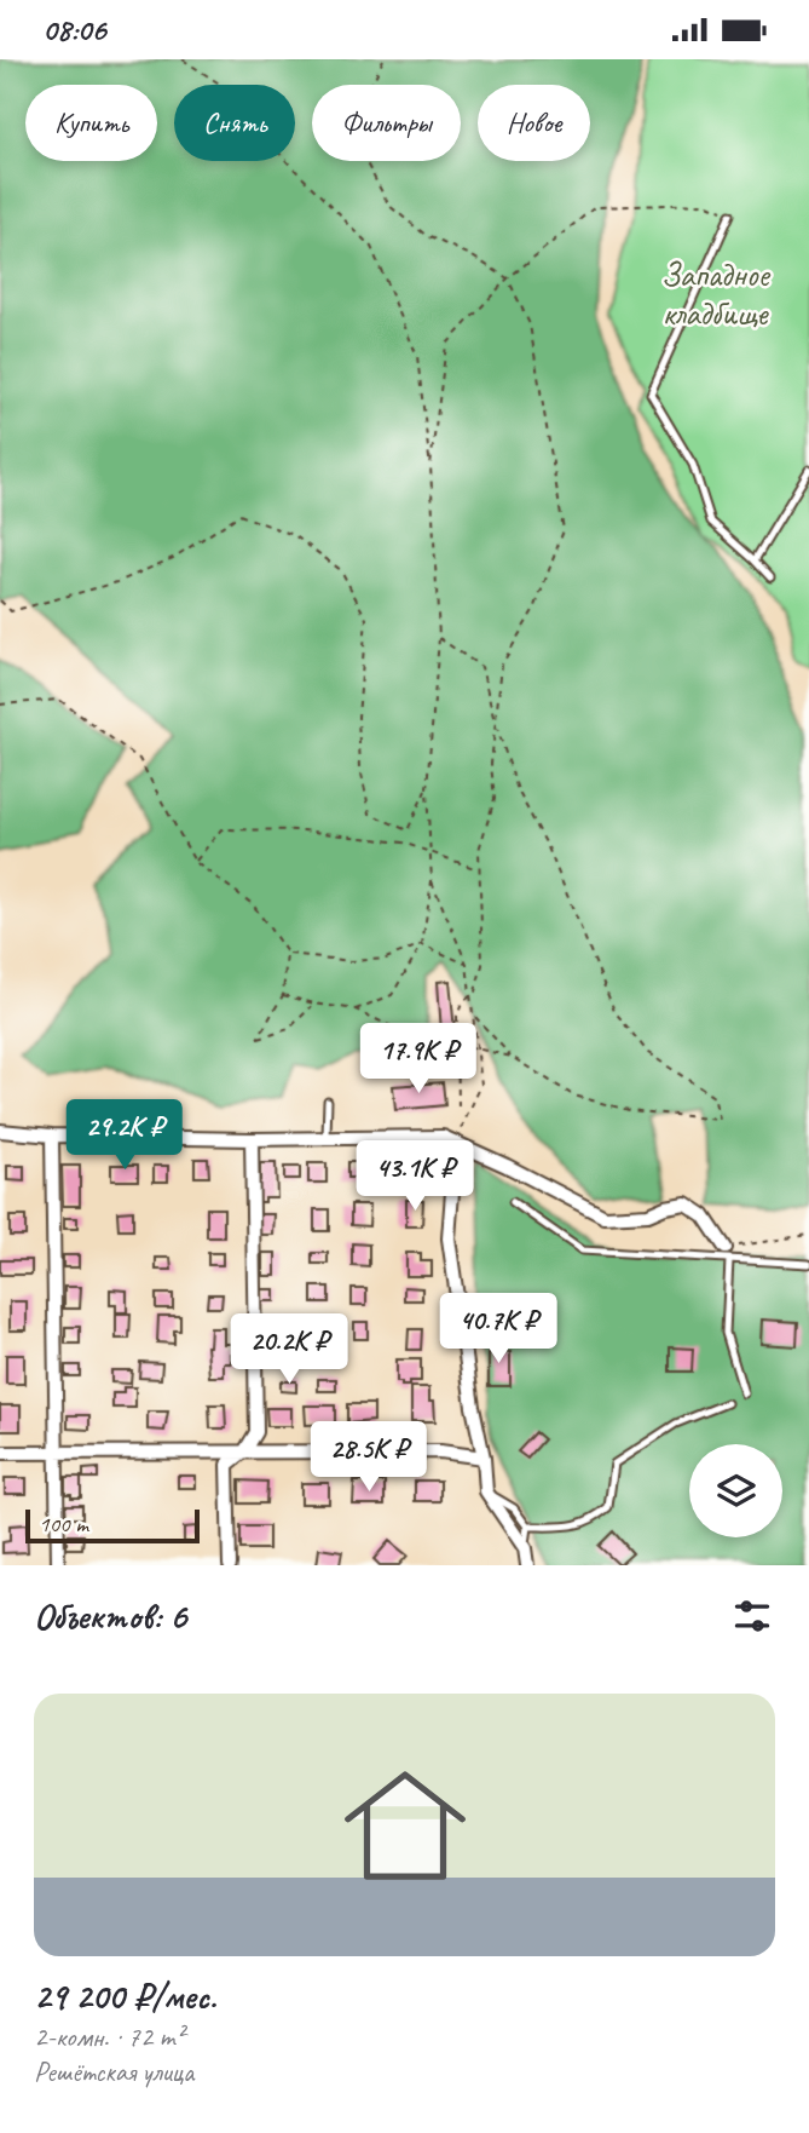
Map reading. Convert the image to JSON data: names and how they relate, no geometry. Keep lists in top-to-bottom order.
{
  "parks": ["Западное кладбище"],
  "scale_bar": "100 m",
  "page": {
    "status": "08:06",
    "chip": [
      "Купить",
      "Снять",
      "Фильтры",
      "Новое"
    ],
    "price": [
      "17.9K ₽",
      "29.2K ₽",
      "43.1K ₽",
      "40.7K ₽",
      "20.2K ₽",
      "28.5K ₽"
    ],
    "scale": "100 m",
    "heading": "Объектов: 6",
    "list": [
      {
        "name": "29 200 ₽/мес.",
        "note": "2-комн. · 72 m² · Решётская улица"
      }
    ]
  }
}
